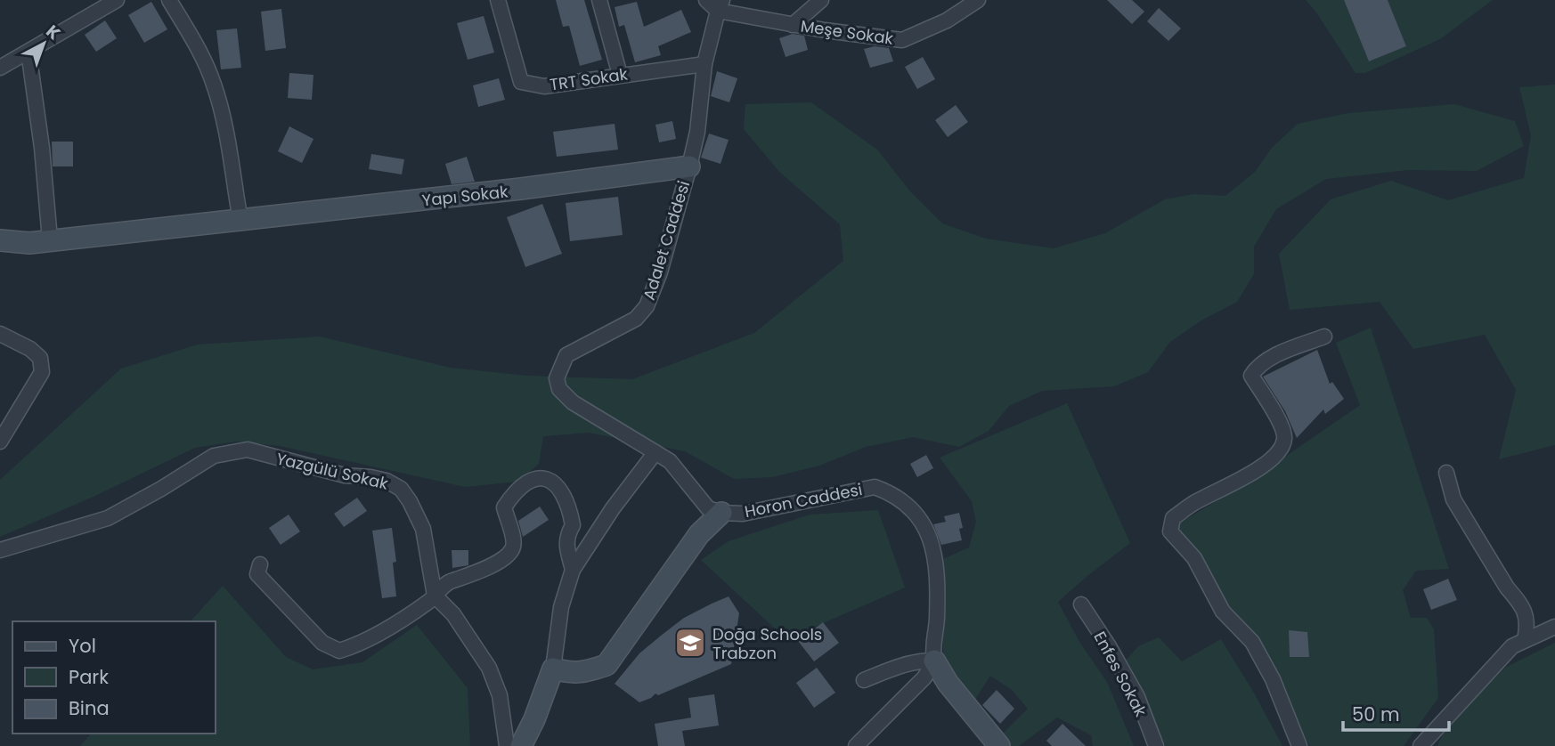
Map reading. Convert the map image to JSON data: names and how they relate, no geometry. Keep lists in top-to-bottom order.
{
  "streets": {
    "street": [
      "Meşe Sokak",
      "TRT Sokak",
      "Yapı Sokak",
      "Adalet Caddesi",
      "Yazgülü Sokak",
      "Horon Caddesi",
      "Enfes Sokak"
    ]
  },
  "crossings": [
    ["Meşe Sokak", "Adalet Caddesi"],
    ["TRT Sokak", "Adalet Caddesi"],
    ["Yapı Sokak", "Adalet Caddesi"],
    ["Adalet Caddesi", "Horon Caddesi"]
  ],
  "places": {
    "school or university": ["Doğa Schools Trabzon"]
  },
  "legend": ["Yol", "Park", "Bina"],
  "scale_bar": "50 m",
  "north": "top right"
}
